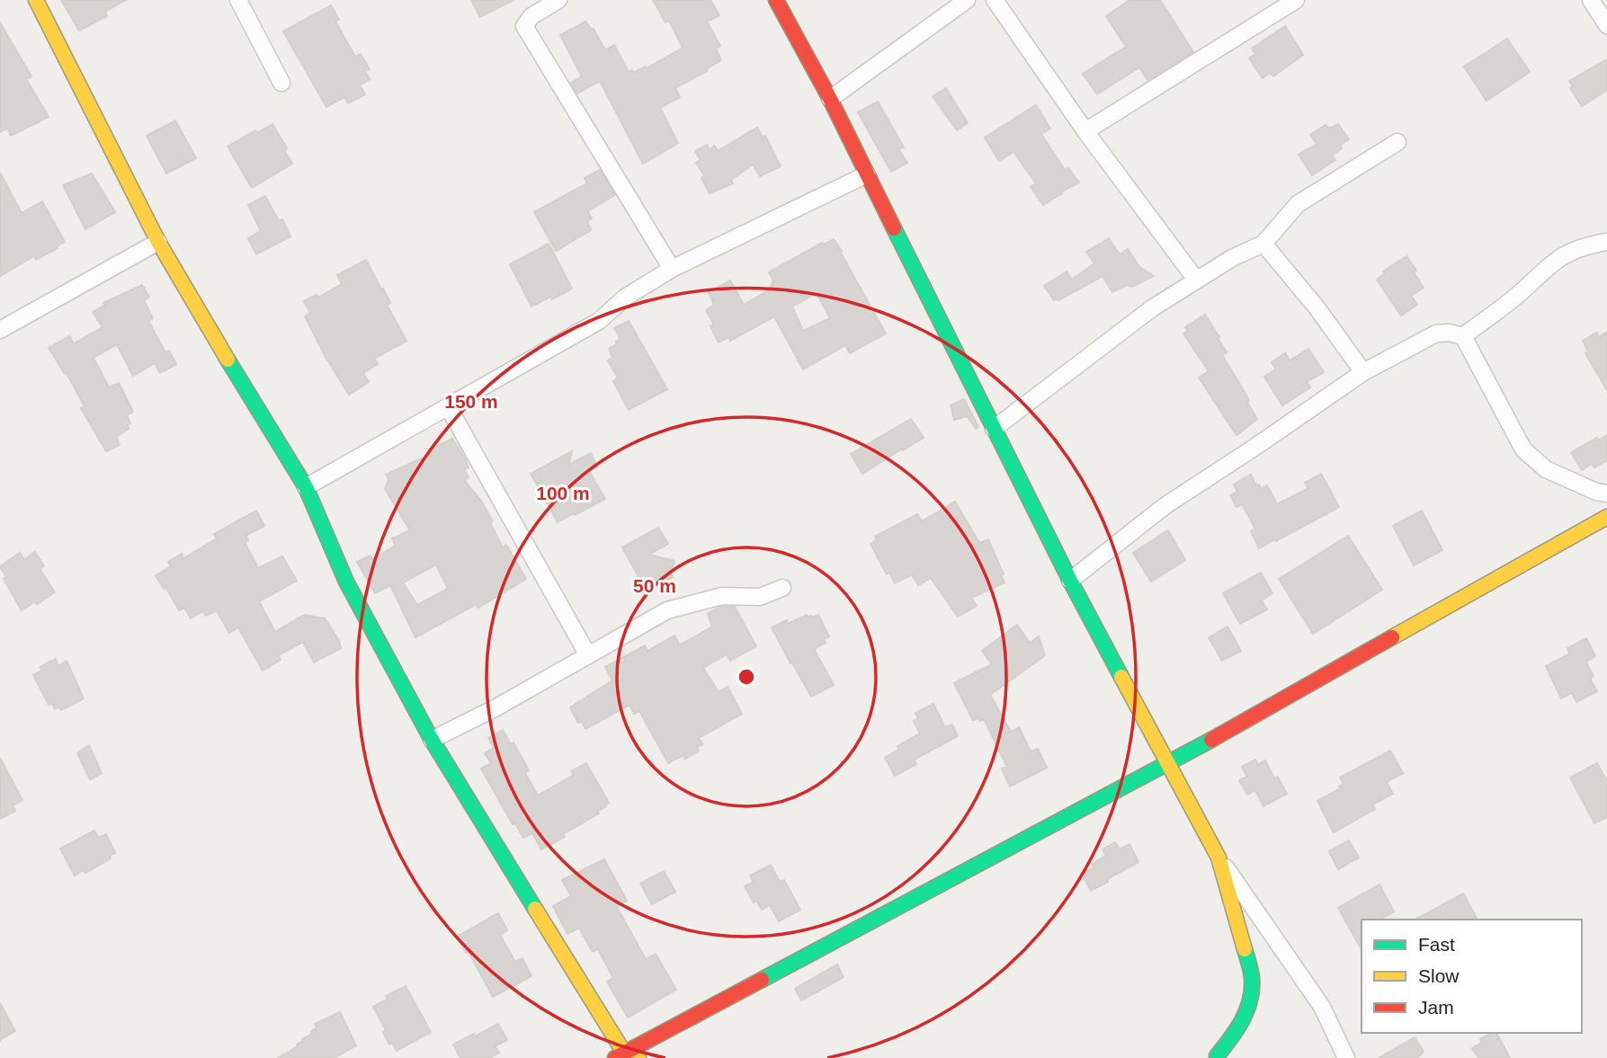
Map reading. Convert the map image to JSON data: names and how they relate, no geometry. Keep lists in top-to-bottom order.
{
  "legend": ["Fast", "Slow", "Jam"],
  "rings": ["150 m", "100 m", "50 m"]
}
